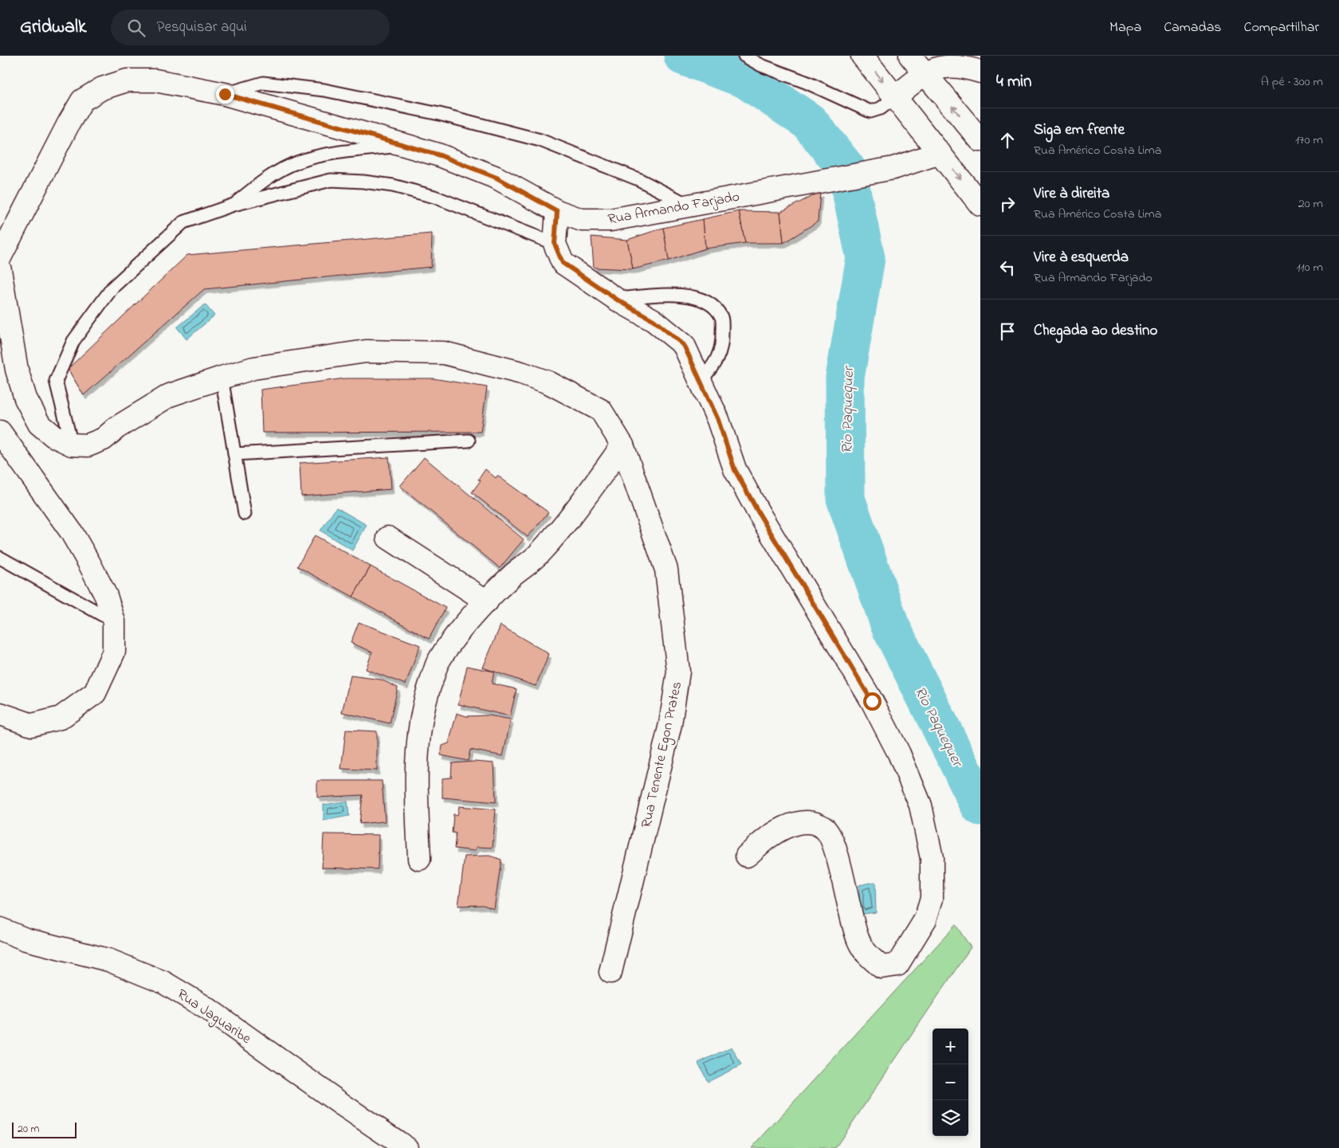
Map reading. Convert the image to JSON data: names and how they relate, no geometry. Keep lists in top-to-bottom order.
{
  "streets": {
    "street": ["Rua Armando Farjado", "Rua Tenente Egon Prates", "Rua Jaguaribe"]
  },
  "water": ["Rio Paquequer"],
  "scale_bar": "20 m",
  "page": {
    "header": "Gridwalk",
    "search": "Pesquisar aqui",
    "nav": ["Mapa", "Camadas", "Compartilhar"],
    "heading": ["4 min", "A pé · 300 m"],
    "list": [
      ["Siga em frente", "Rua Américo Costa Lima", "170 m"],
      ["Vire à direita", "Rua Américo Costa Lima", "20 m"],
      ["Vire à esquerda", "Rua Armando Farjado", "110 m"],
      "Chegada ao destino"
    ],
    "map_buttons": ["+", "−"],
    "scale": "20 m"
  }
}
